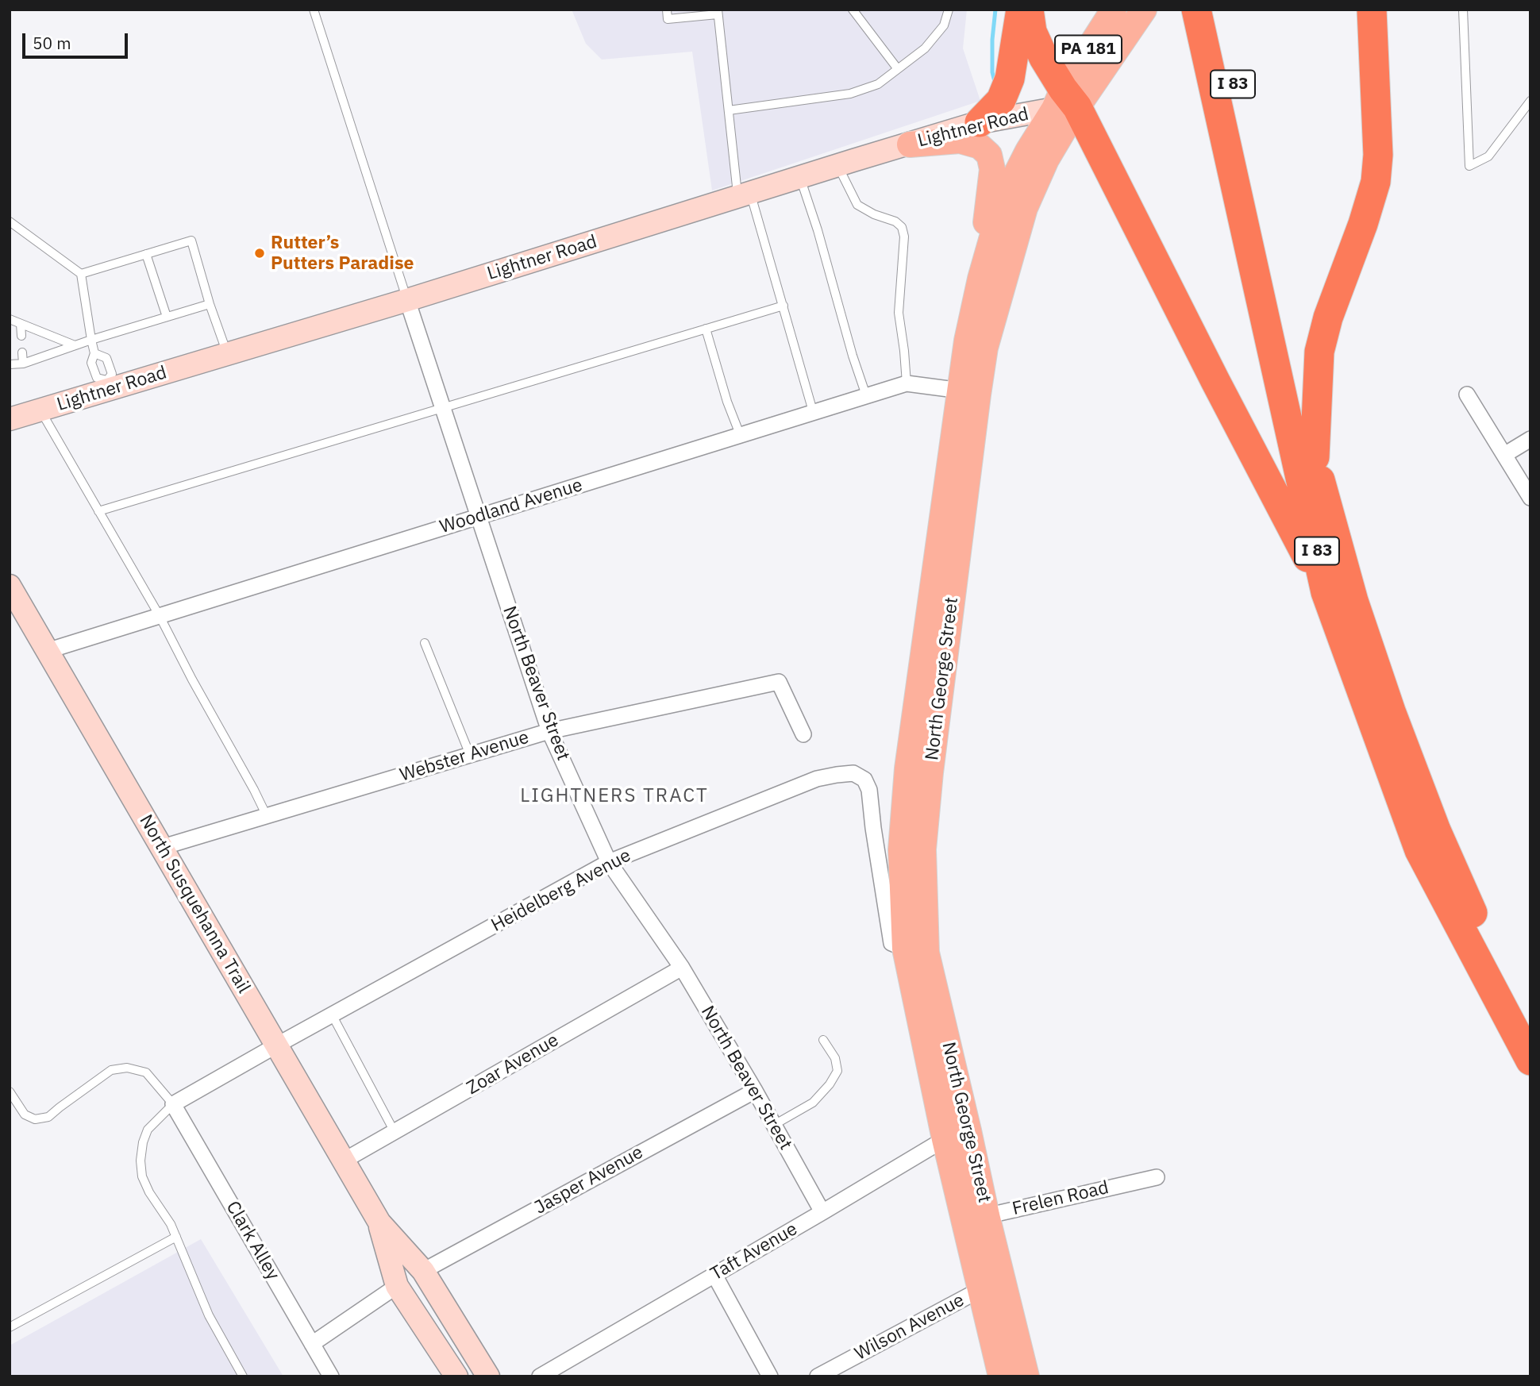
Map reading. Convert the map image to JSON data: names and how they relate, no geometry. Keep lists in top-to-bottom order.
{
  "streets": {
    "highway": ["I 83"],
    "main road": [
      "PA 181",
      "Lightner Road",
      "North George Street",
      "North Susquehanna Trail"
    ],
    "street": [
      "Woodland Avenue",
      "North Beaver Street",
      "Webster Avenue",
      "Heidelberg Avenue",
      "Zoar Avenue",
      "Jasper Avenue",
      "Frelen Road",
      "Clark Alley",
      "Taft Avenue",
      "Wilson Avenue"
    ]
  },
  "crossings": [
    ["Lightner Road", "North George Street"],
    ["Lightner Road", "North Beaver Street"],
    ["Woodland Avenue", "North George Street"],
    ["Woodland Avenue", "North Beaver Street"],
    ["Woodland Avenue", "North Susquehanna Trail"],
    ["North George Street", "Heidelberg Avenue"],
    ["North George Street", "Frelen Road"],
    ["North George Street", "Taft Avenue"],
    ["North George Street", "Wilson Avenue"],
    ["North Beaver Street", "Webster Avenue"],
    ["North Beaver Street", "Heidelberg Avenue"],
    ["North Beaver Street", "Zoar Avenue"],
    ["North Beaver Street", "Jasper Avenue"],
    ["North Beaver Street", "Taft Avenue"],
    ["Webster Avenue", "North Susquehanna Trail"],
    ["Heidelberg Avenue", "North Susquehanna Trail"],
    ["Heidelberg Avenue", "Clark Alley"],
    ["North Susquehanna Trail", "Zoar Avenue"],
    ["North Susquehanna Trail", "Jasper Avenue"]
  ],
  "districts": ["LIGHTNERS TRACT"],
  "places": ["Rutter’s Putters Paradise"],
  "scale_bar": "50 m"
}
